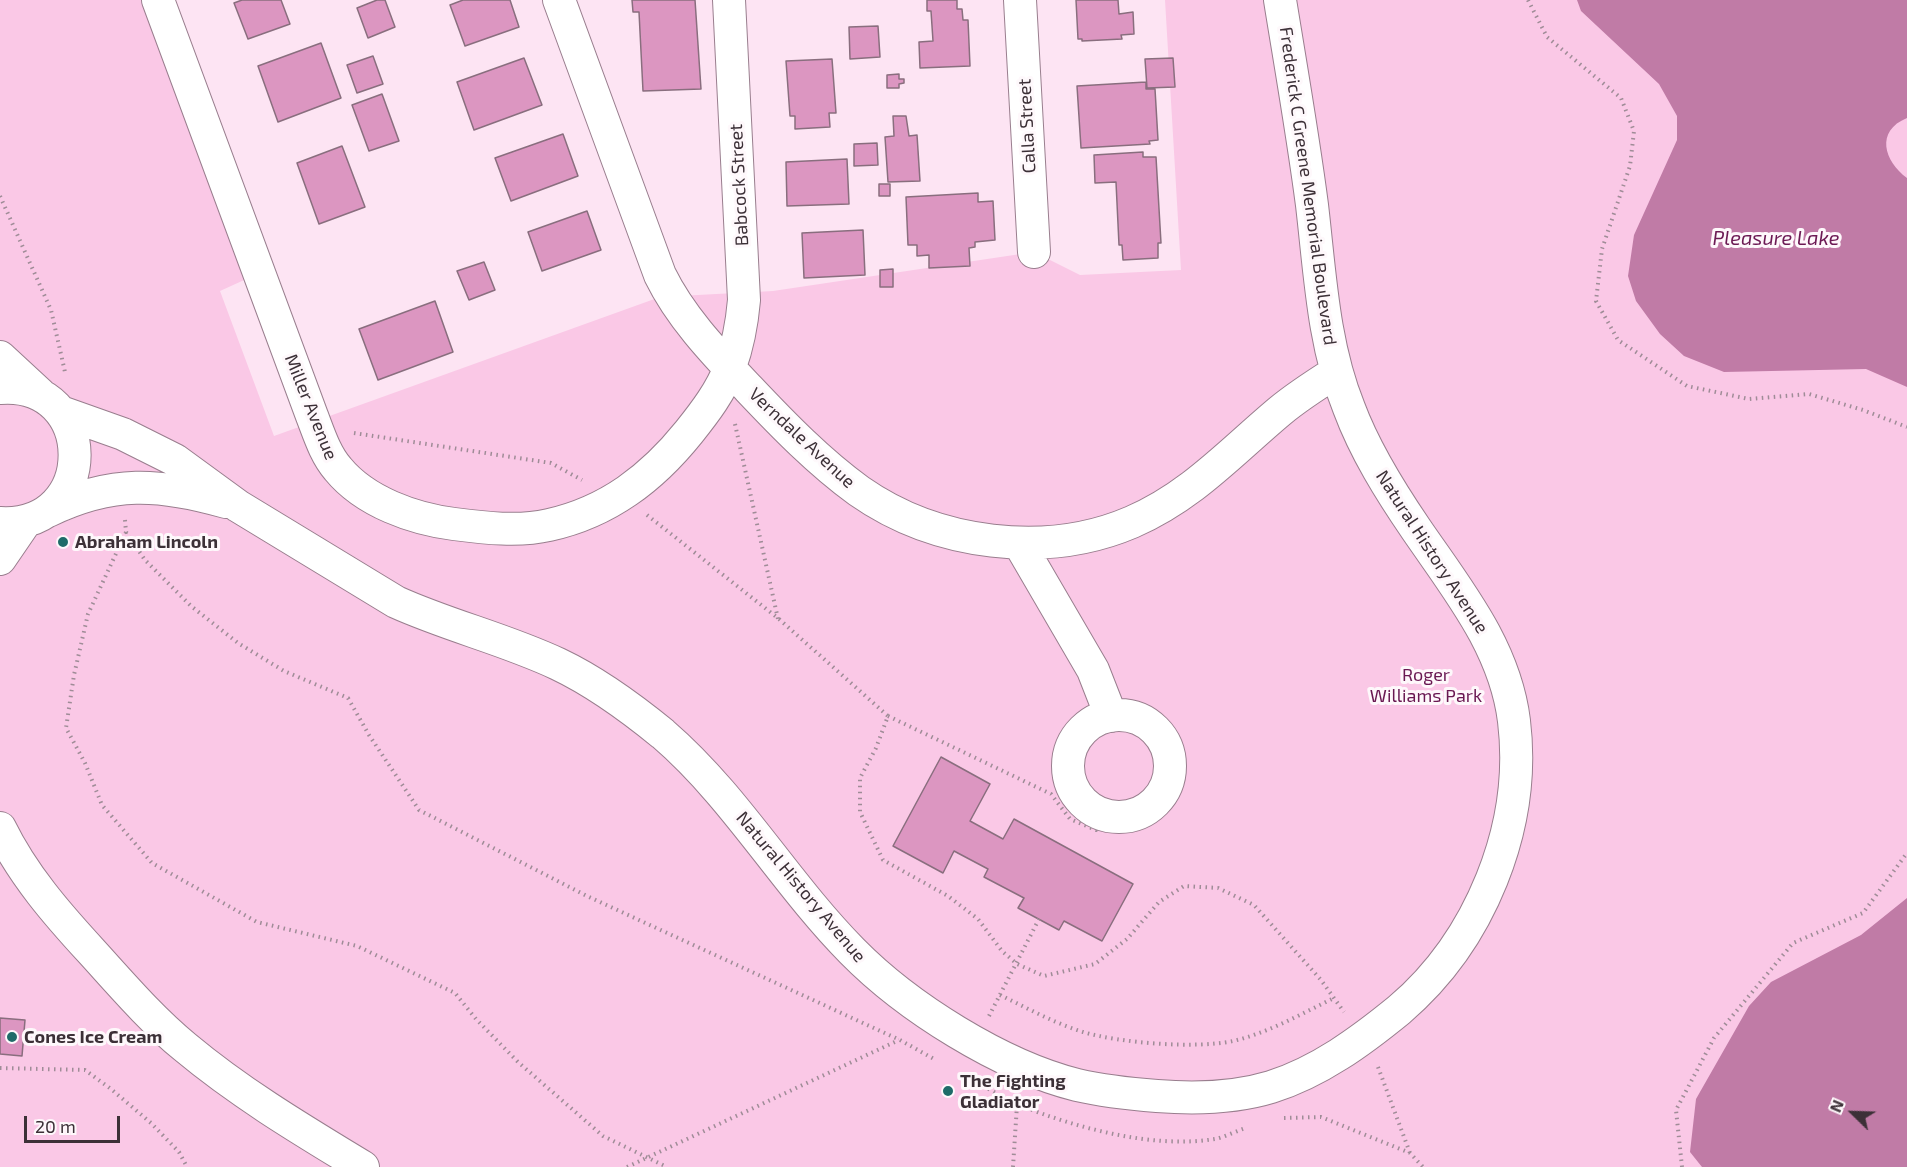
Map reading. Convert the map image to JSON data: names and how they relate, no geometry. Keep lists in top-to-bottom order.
{
  "streets": {
    "street": [
      "Calla Street",
      "Babcock Street",
      "Frederick C Greene Memorial Boulevard",
      "Miller Avenue",
      "Verndale Avenue",
      "Natural History Avenue"
    ]
  },
  "crossings": [
    ["Babcock Street", "Miller Avenue"],
    ["Babcock Street", "Verndale Avenue"],
    ["Frederick C Greene Memorial Boulevard", "Verndale Avenue"],
    ["Frederick C Greene Memorial Boulevard", "Natural History Avenue"],
    ["Miller Avenue", "Verndale Avenue"],
    ["Verndale Avenue", "Natural History Avenue"]
  ],
  "water": ["Pleasure Lake"],
  "parks": ["Roger Williams Park"],
  "places": ["Abraham Lincoln", "Cones Ice Cream", "The Fighting Gladiator"],
  "scale_bar": "20 m",
  "north": "top left"
}
